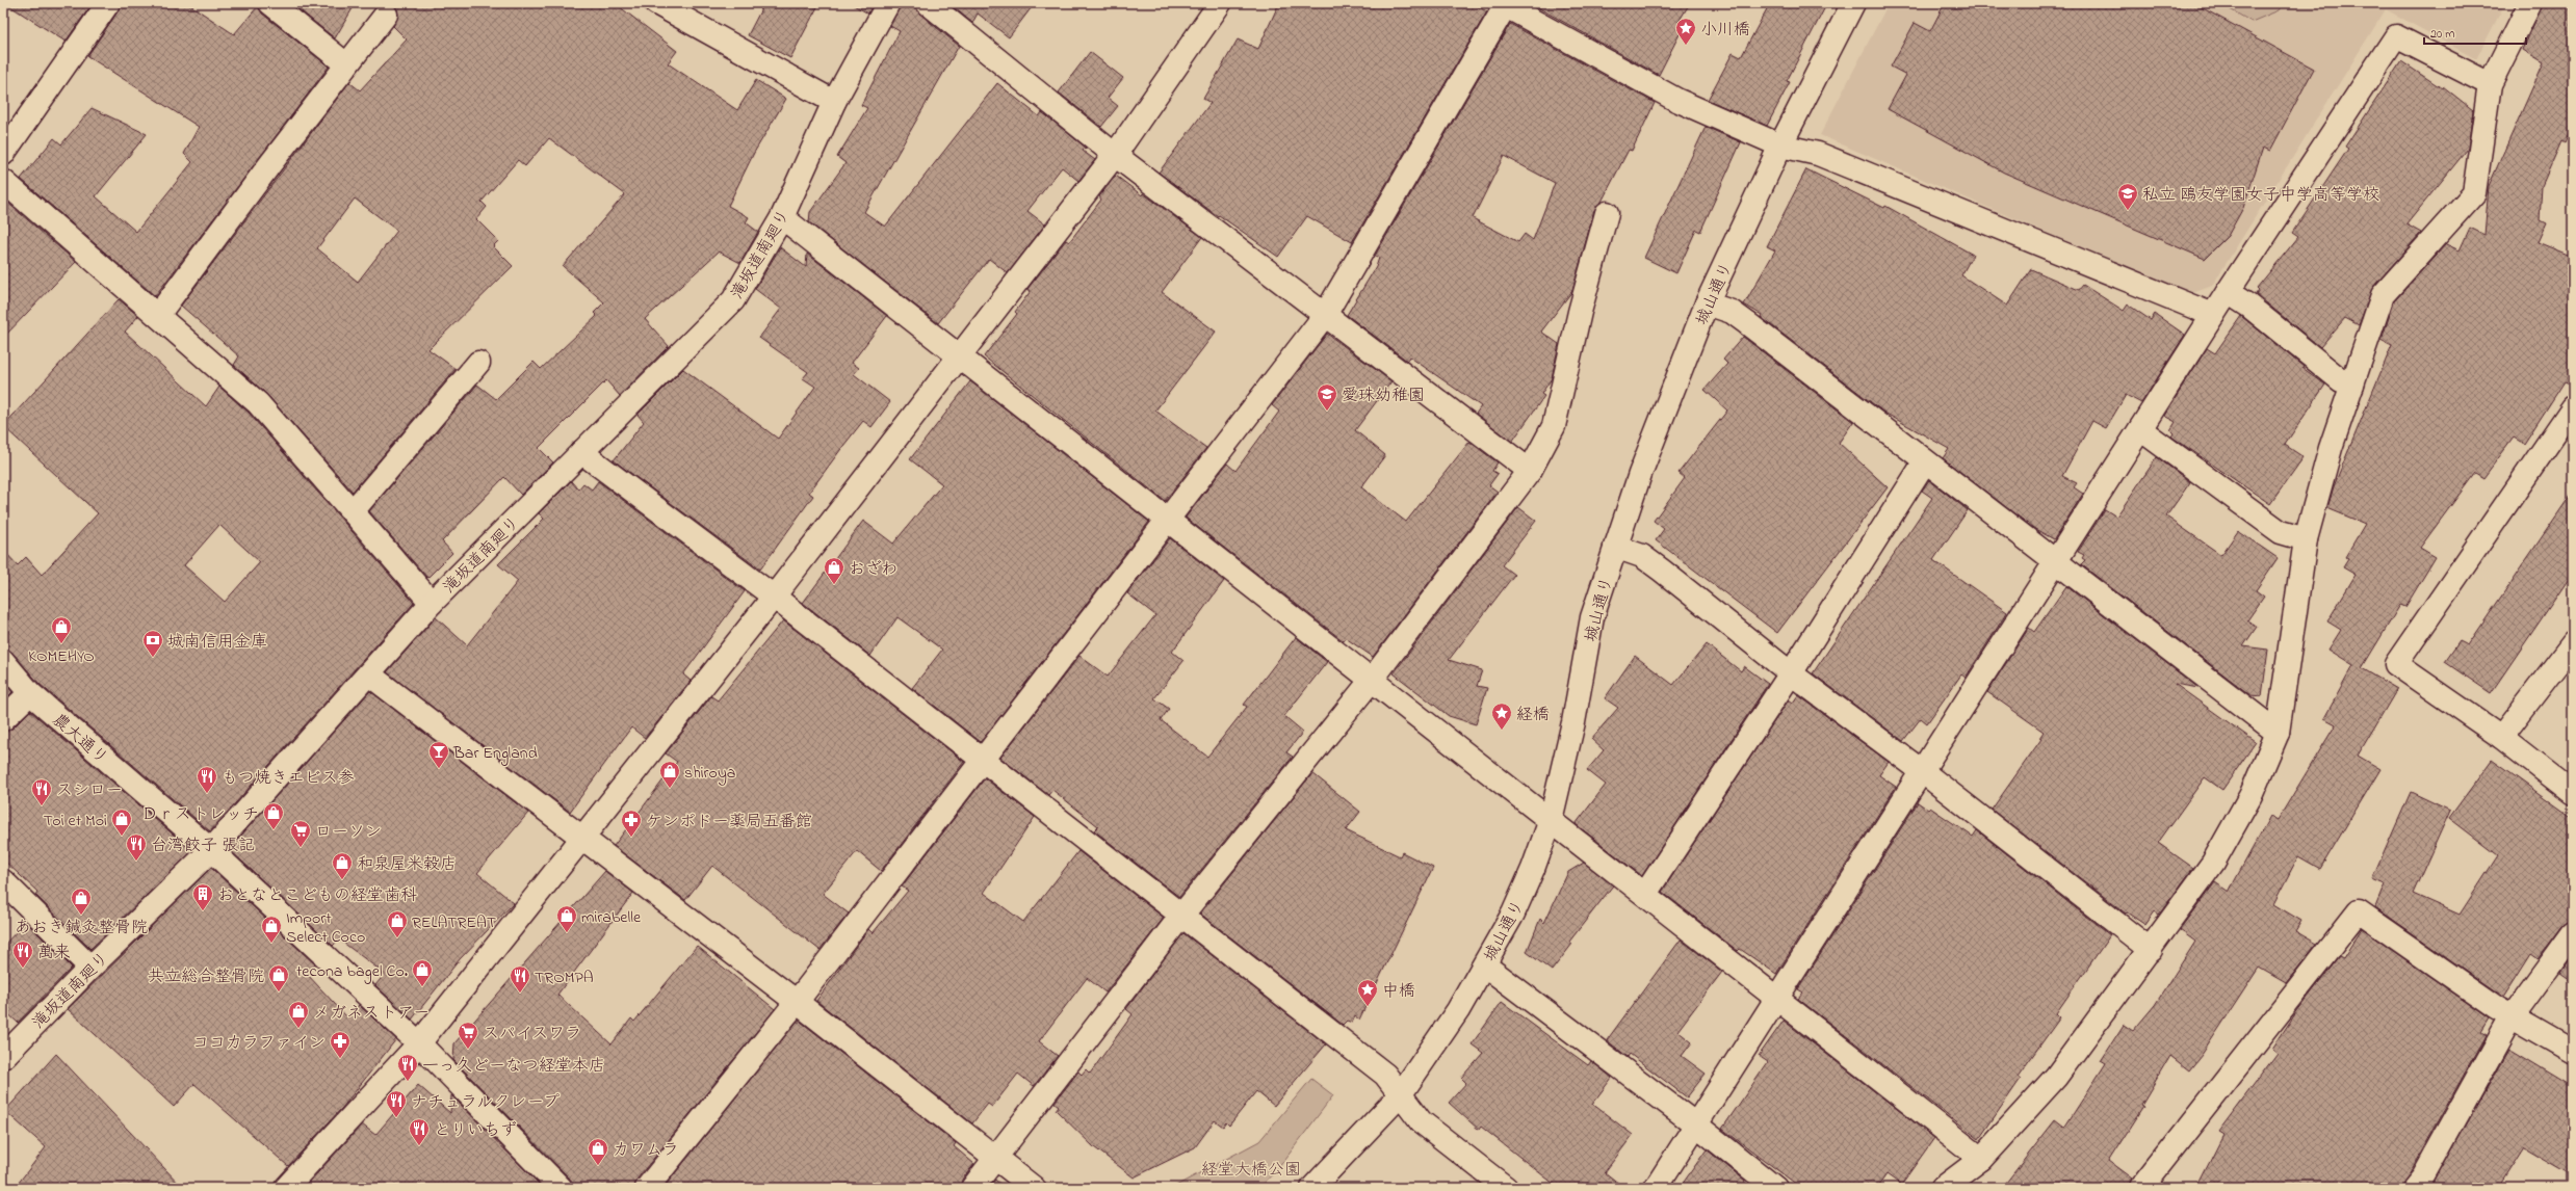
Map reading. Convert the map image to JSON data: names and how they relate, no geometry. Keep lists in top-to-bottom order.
{
  "streets": {
    "street": ["滝坂道南廻り", "城山通り", "農大通り"]
  },
  "crossings": [
    ["滝坂道南廻り", "農大通り"]
  ],
  "parks": ["経堂大橋公園"],
  "places": {
    "place": ["小川橋", "経橋", "中橋"],
    "school or university": ["私立 鴎友学園女子中学高等学校", "愛珠幼稚園"],
    "shop": [
      "おざわ",
      "KOMEHYO",
      "shiroya",
      "Ｄｒストレッチ",
      "Toi et Moi",
      "和泉屋米穀店",
      "あおき鍼灸整骨院",
      "mirabelle",
      "RELATREAT",
      "Import Select Coco",
      "tecona bagel Co.",
      "共立総合整骨院",
      "メガネストアー",
      "カワムラ"
    ],
    "bank": ["城南信用金庫"],
    "bar": ["Bar England"],
    "restaurant": [
      "もつ焼きエビス参",
      "スシロー",
      "台湾餃子 張記",
      "萬来",
      "TROMPA",
      "一っ久どーなつ経堂本店",
      "ナチュラルクレープ",
      "とりいちず"
    ],
    "pharmacy": ["ケンポドー薬局五番館", "ココカラファイン"],
    "supermarket": ["ローソン", "スパイスワラ"],
    "building": ["おとなとこどもの経堂歯科"]
  },
  "scale_bar": "20 m"
}
